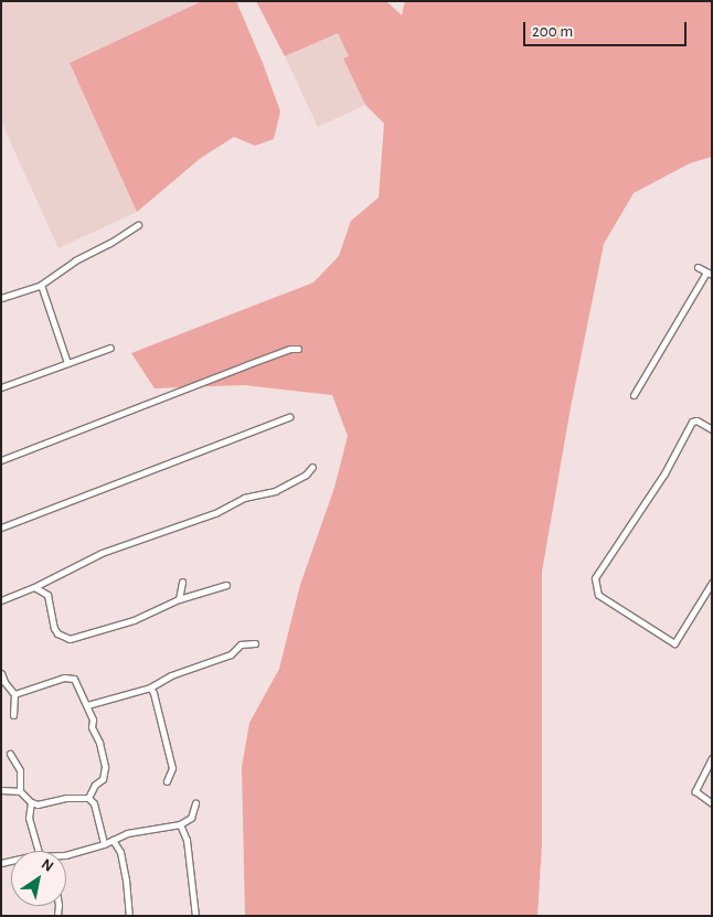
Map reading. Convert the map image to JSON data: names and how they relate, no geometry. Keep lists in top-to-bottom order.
{
  "scale_bar": "200 m",
  "north": "top right"
}
